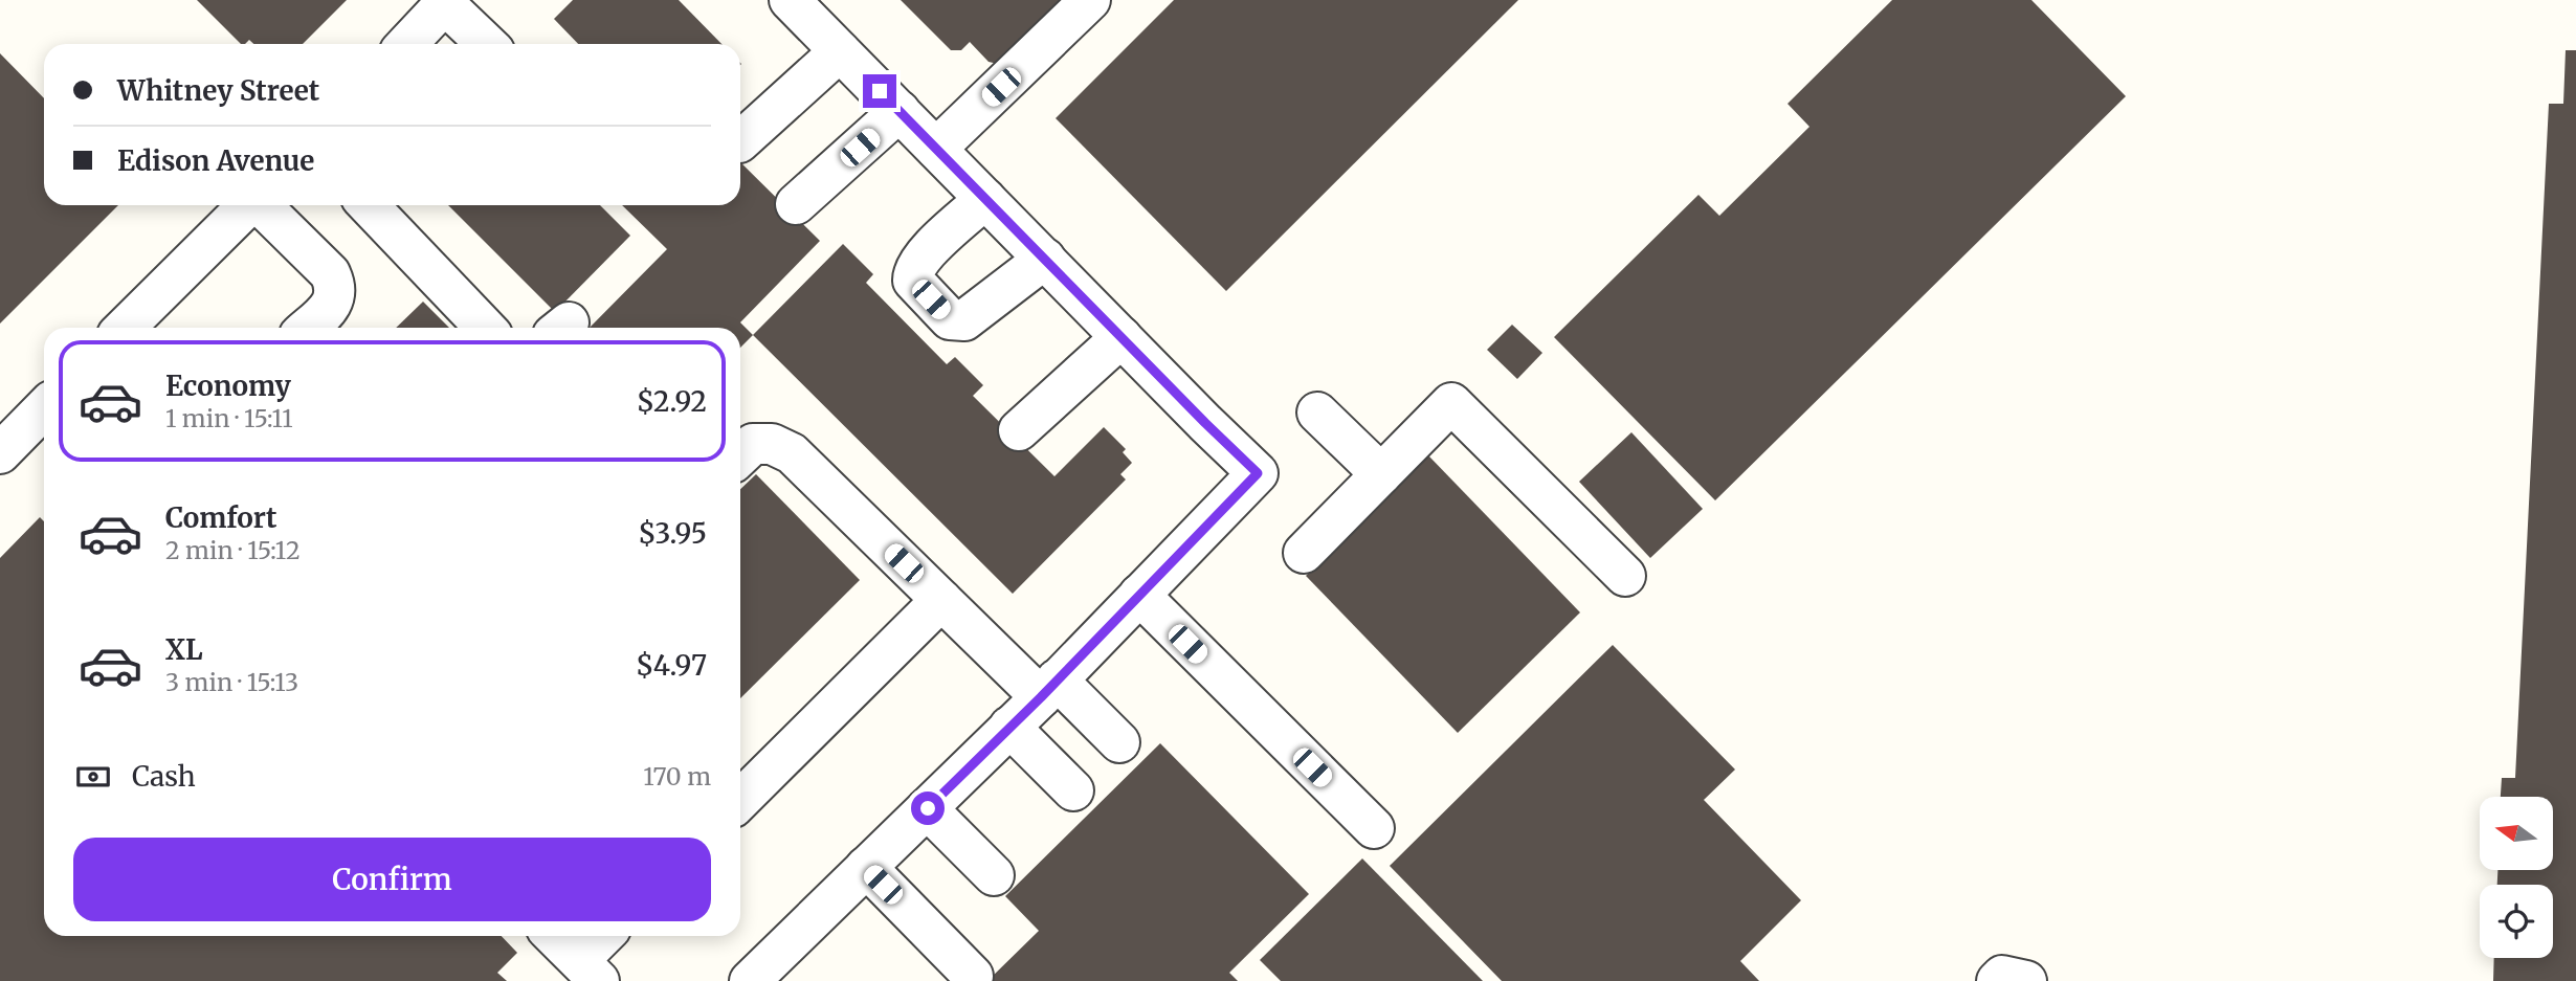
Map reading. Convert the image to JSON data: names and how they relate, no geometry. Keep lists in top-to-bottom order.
{
  "north": "left",
  "page": {
    "banner": ["Whitney Street", "Edison Avenue"],
    "list": [
      {
        "name": "Economy",
        "note": "1 min · 15:11",
        "value": "$2.92"
      },
      {
        "name": "Comfort",
        "note": "2 min · 15:12",
        "value": "$3.95"
      },
      {
        "name": "XL",
        "note": "3 min · 15:13",
        "value": "$4.97"
      }
    ],
    "pay": ["Cash", "170 m"],
    "buttons": "Confirm"
  }
}
